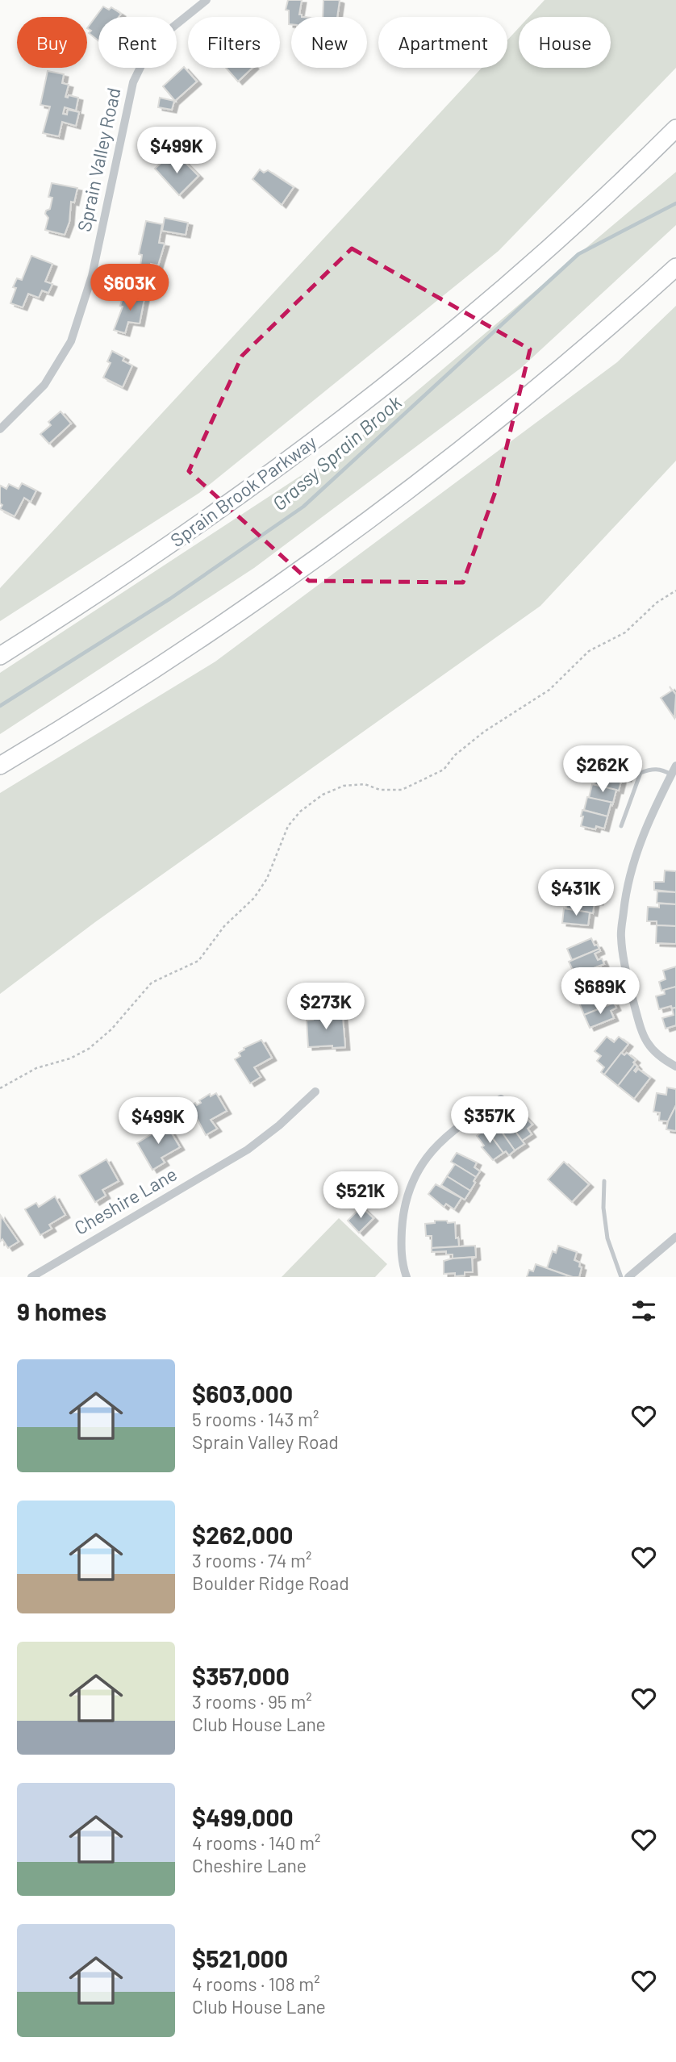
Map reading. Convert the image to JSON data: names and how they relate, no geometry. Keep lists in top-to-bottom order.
{
  "streets": {
    "highway": ["Sprain Brook Parkway"],
    "street": ["Sprain Valley Road", "Cheshire Lane"]
  },
  "water": ["Grassy Sprain Brook"],
  "page": {
    "chip": [
      "Buy",
      "Rent",
      "Filters",
      "New",
      "Apartment",
      "House"
    ],
    "price": [
      "$499K",
      "$603K",
      "$262K",
      "$431K",
      "$689K",
      "$273K",
      "$357K",
      "$499K",
      "$521K"
    ],
    "heading": "9 homes",
    "list": [
      {
        "name": "$603,000",
        "note": "5 rooms · 143 m² · Sprain Valley Road"
      },
      {
        "name": "$262,000",
        "note": "3 rooms · 74 m² · Boulder Ridge Road"
      },
      {
        "name": "$357,000",
        "note": "3 rooms · 95 m² · Club House Lane"
      },
      {
        "name": "$499,000",
        "note": "4 rooms · 140 m² · Cheshire Lane"
      },
      {
        "name": "$521,000",
        "note": "4 rooms · 108 m² · Club House Lane"
      }
    ]
  }
}
